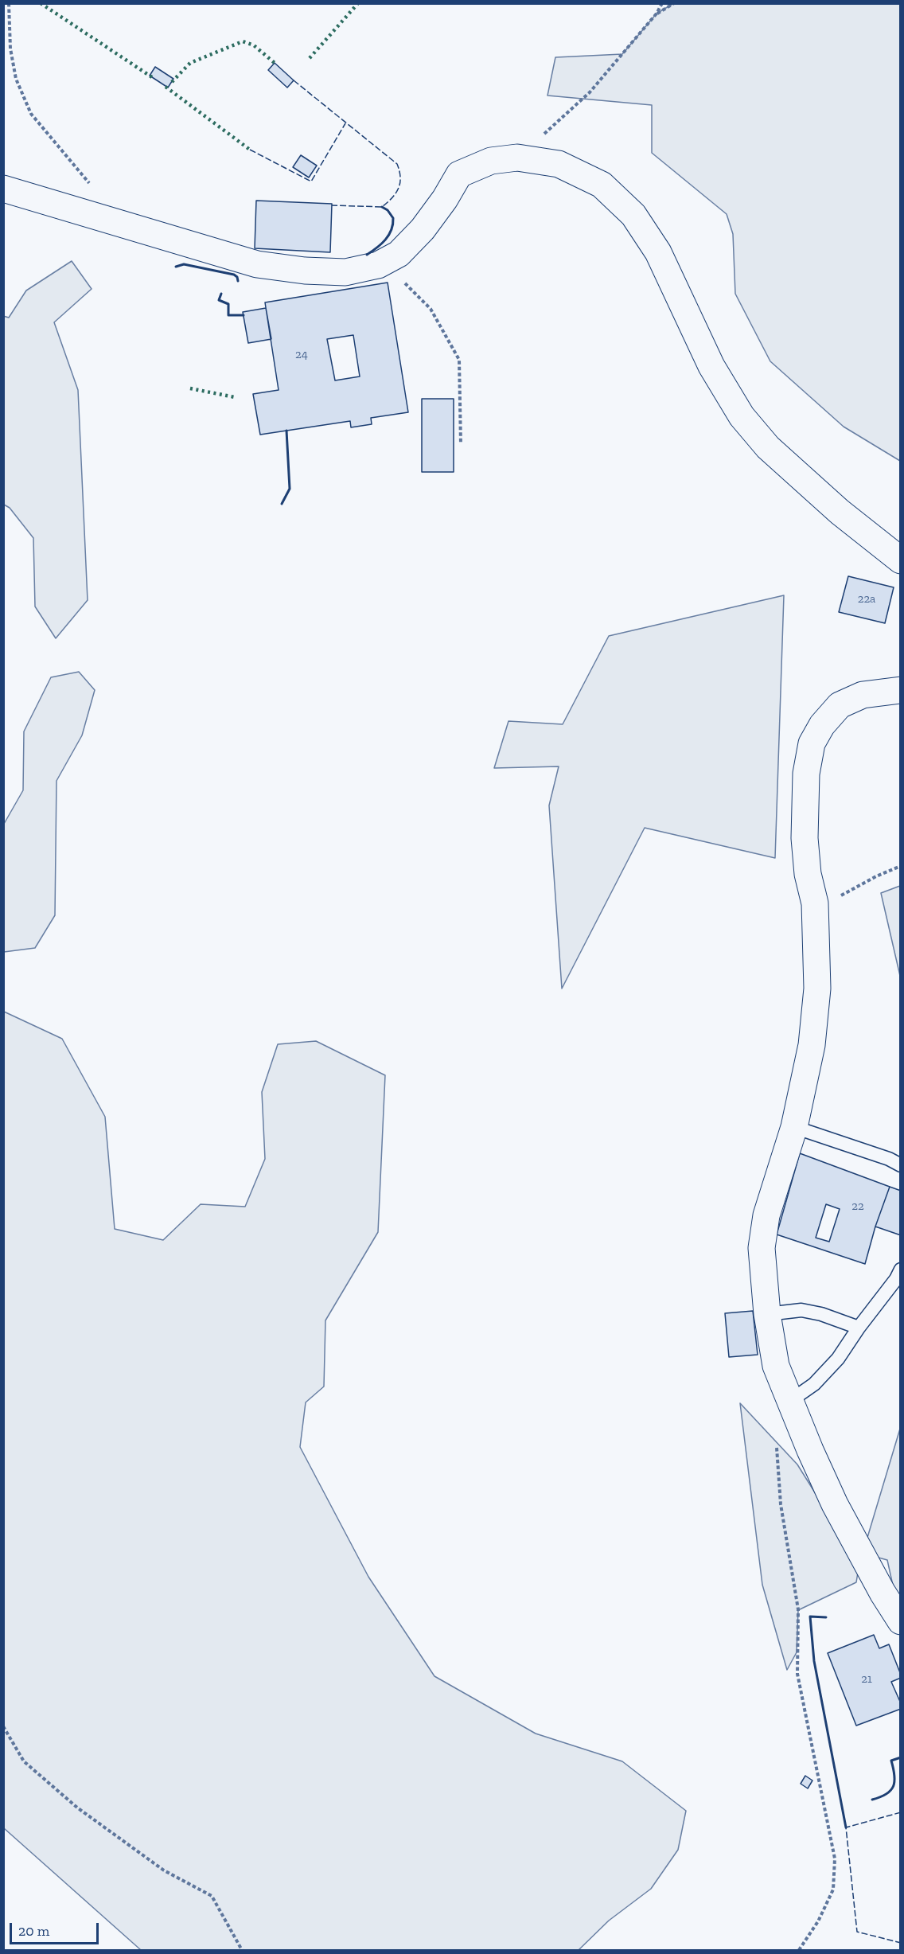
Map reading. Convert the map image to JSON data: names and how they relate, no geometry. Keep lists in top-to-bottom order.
{
  "house_numbers": [
    "24",
    "22a",
    "22",
    "21"
  ],
  "scale_bar": "20 m"
}
